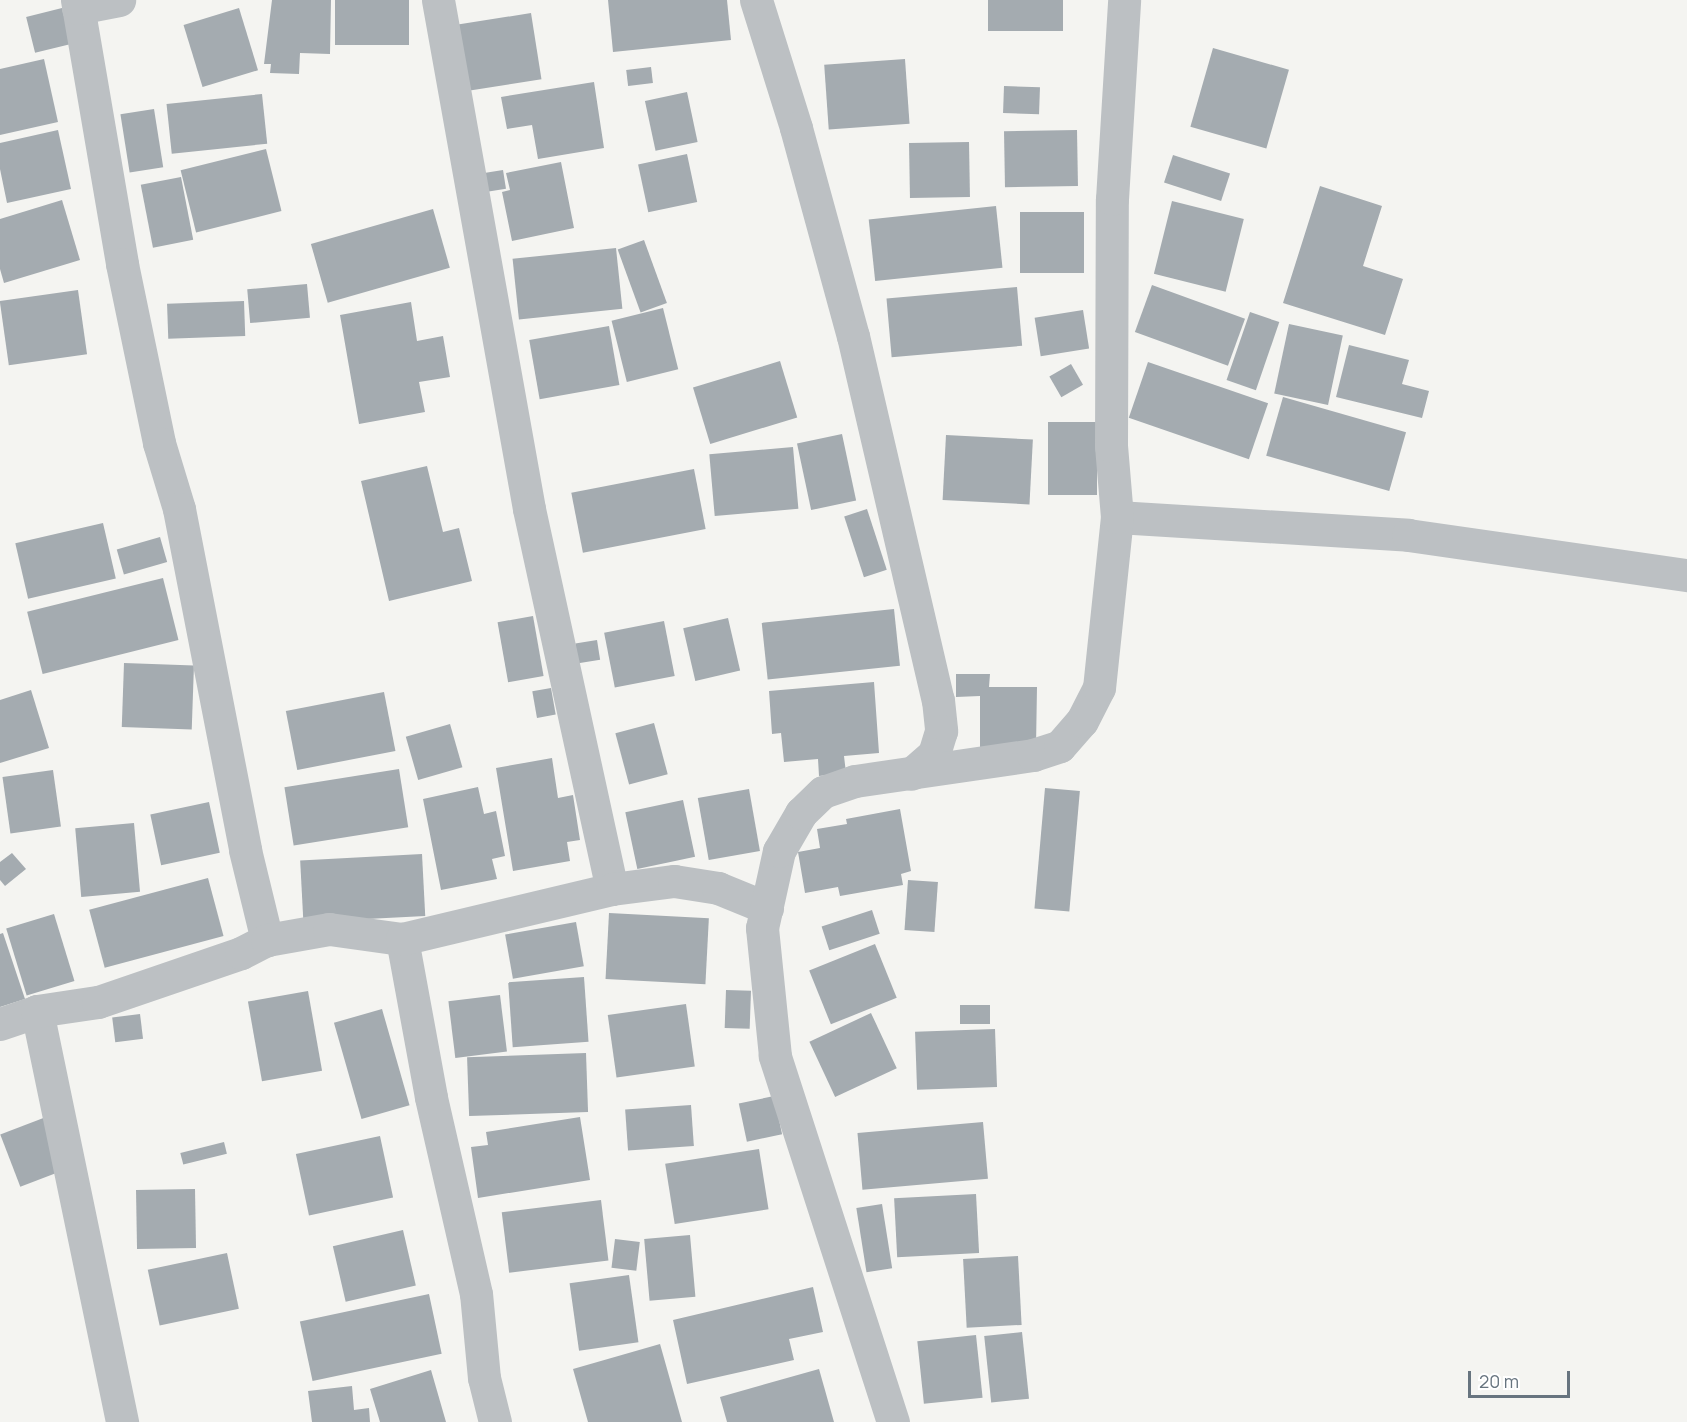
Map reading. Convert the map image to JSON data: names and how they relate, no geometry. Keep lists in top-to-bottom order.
{
  "scale_bar": "20 m"
}
